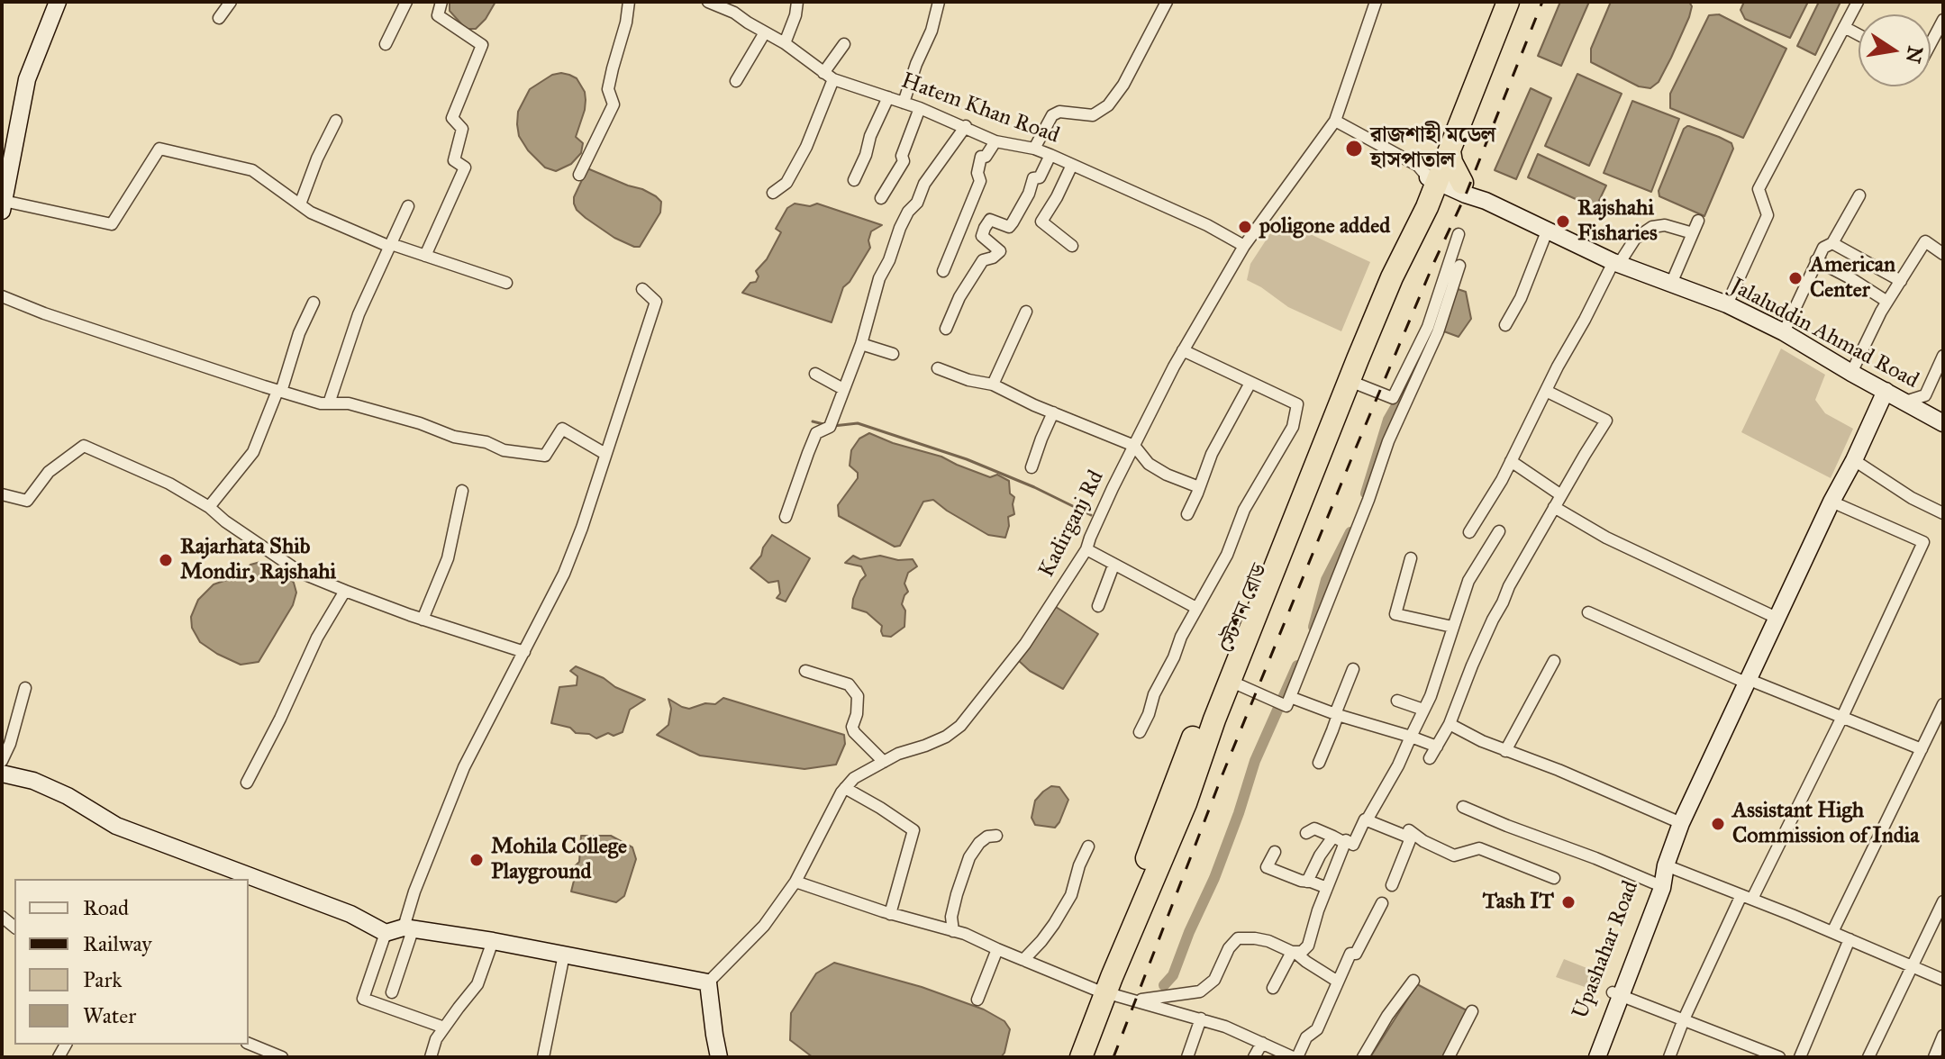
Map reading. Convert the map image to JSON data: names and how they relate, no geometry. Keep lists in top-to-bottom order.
{
  "streets": {
    "highway": ["স্টেশন রোড"],
    "street": [
      "Hatem Khan Road",
      "Jalaluddin Ahmad Road",
      "Kadirganj Rd",
      "Upashahar Road"
    ]
  },
  "crossings": [
    ["Hatem Khan Road", "Kadirganj Rd"]
  ],
  "places": [
    "রাজশাহী মডেল হাসপাতাল",
    "Rajshahi Fisharies",
    "poligone added",
    "American Center",
    "Rajarhata Shib Mondir, Rajshahi",
    "Assistant High Commission of India",
    "Mohila College Playground",
    "Tash IT"
  ],
  "legend": [
    "Road",
    "Railway",
    "Park",
    "Water"
  ],
  "north": "right"
}
